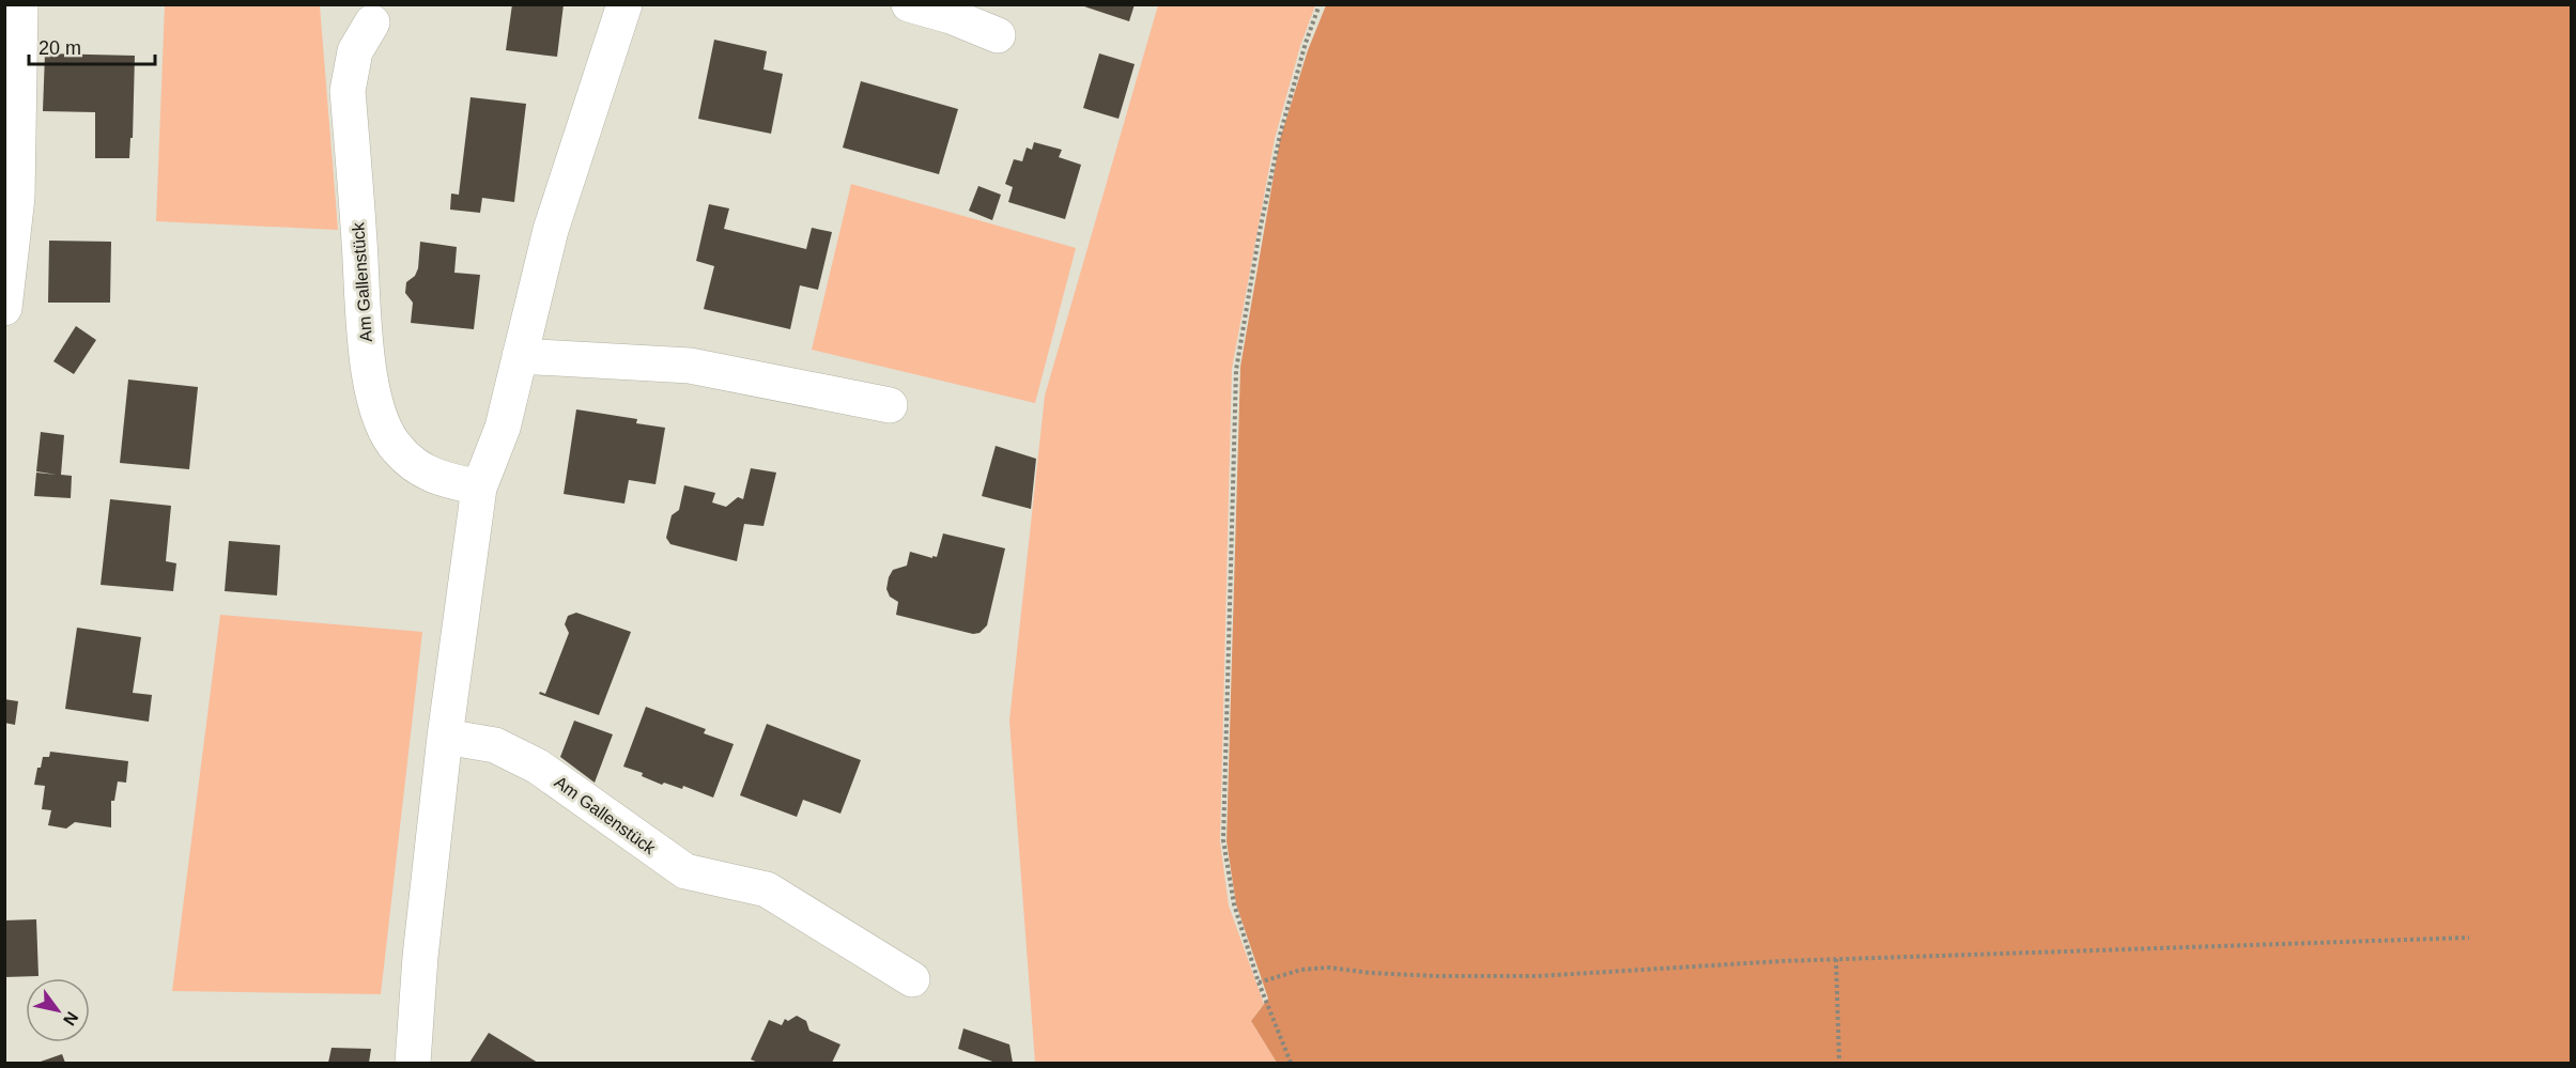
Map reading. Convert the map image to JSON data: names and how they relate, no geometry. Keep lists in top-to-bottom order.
{
  "streets": {
    "street": ["Am Gallenstück"]
  },
  "scale_bar": "20 m",
  "north": "bottom right"
}
